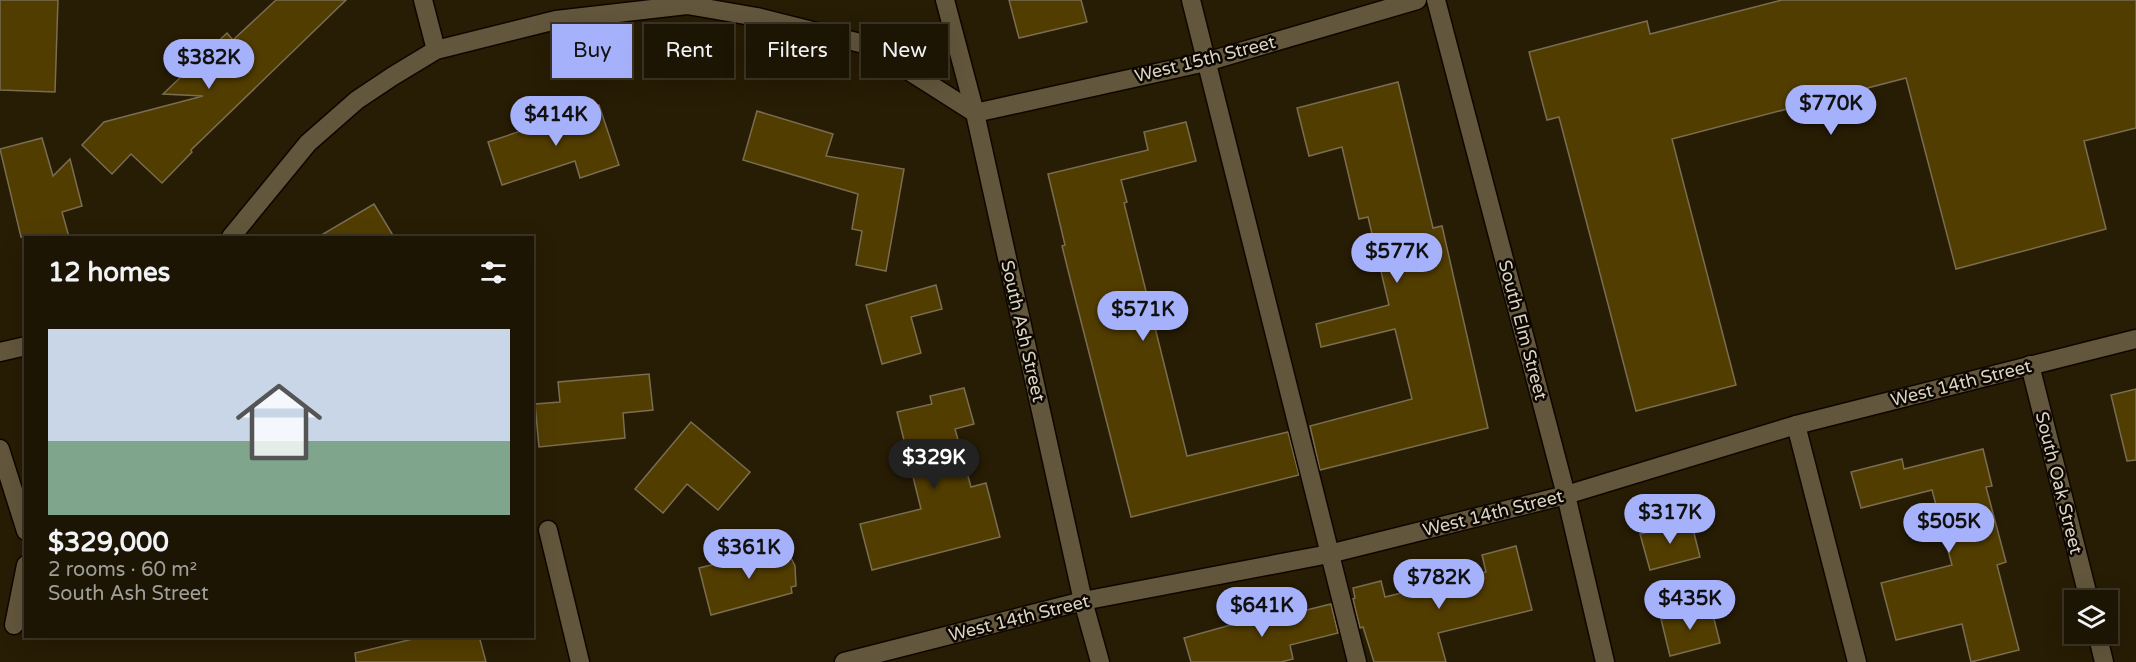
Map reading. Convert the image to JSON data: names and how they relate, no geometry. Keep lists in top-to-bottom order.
{
  "streets": {
    "street": [
      "West 15th Street",
      "South Elm Street",
      "South Ash Street",
      "West 14th Street",
      "South Oak Street"
    ]
  },
  "crossings": [
    ["West 15th Street", "South Ash Street"],
    ["South Elm Street", "West 14th Street"],
    ["South Ash Street", "West 14th Street"],
    ["West 14th Street", "South Oak Street"]
  ],
  "page": {
    "chip": [
      "Buy",
      "Rent",
      "Filters",
      "New"
    ],
    "price": [
      "$382K",
      "$770K",
      "$414K",
      "$577K",
      "$571K",
      "$329K",
      "$317K",
      "$505K",
      "$361K",
      "$782K",
      "$435K",
      "$641K"
    ],
    "heading": "12 homes",
    "list": [
      {
        "name": "$329,000",
        "note": "2 rooms · 60 m² · South Ash Street"
      }
    ]
  }
}
